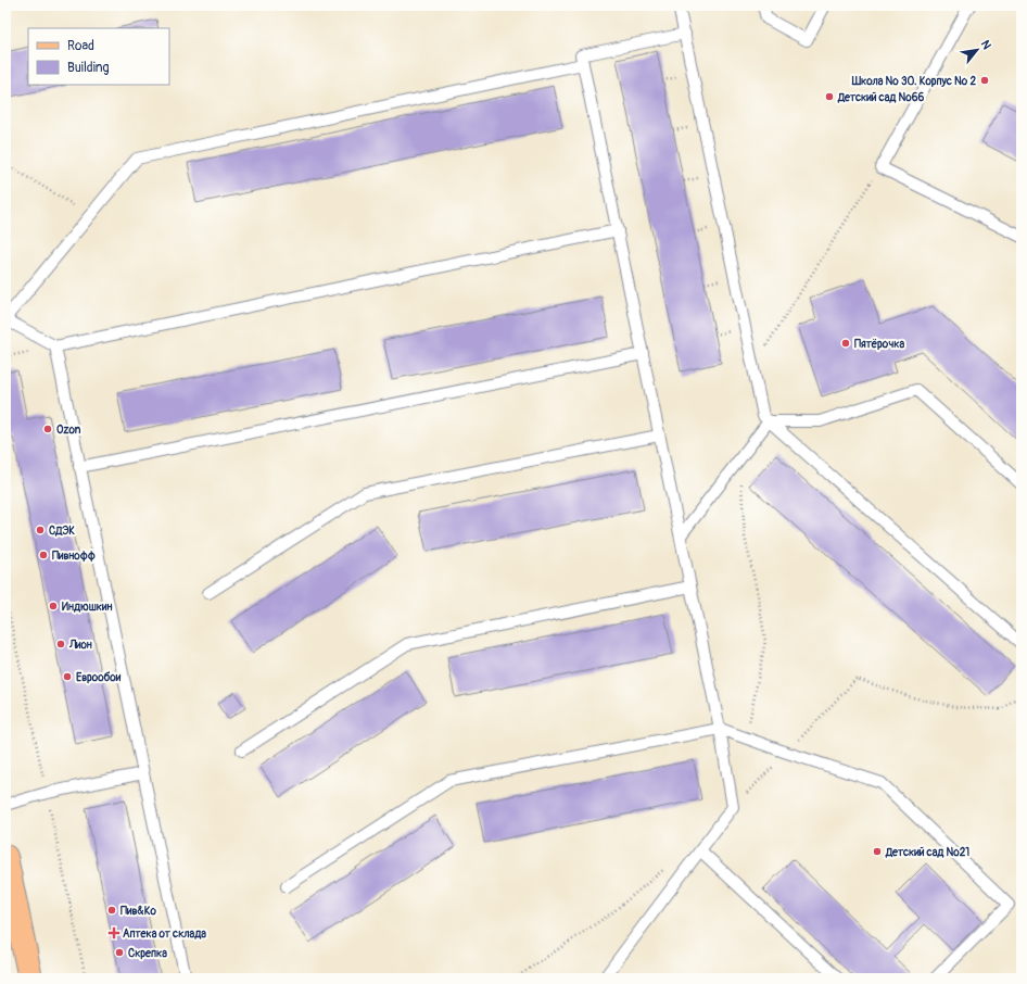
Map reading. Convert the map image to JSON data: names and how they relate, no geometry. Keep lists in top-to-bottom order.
{
  "places": {
    "other": [
      "Школа № 30. Корпус № 2",
      "Детский сад №66",
      "Пятёрочка",
      "Ozon",
      "СДЭК",
      "Пивнофф",
      "Индюшкин",
      "Лион",
      "Еврообои",
      "Детский сад №21",
      "Пив&Ко",
      "Скрепка"
    ],
    "health": ["Аптека от склада"]
  },
  "legend": ["Road", "Building"],
  "north": "top right"
}
